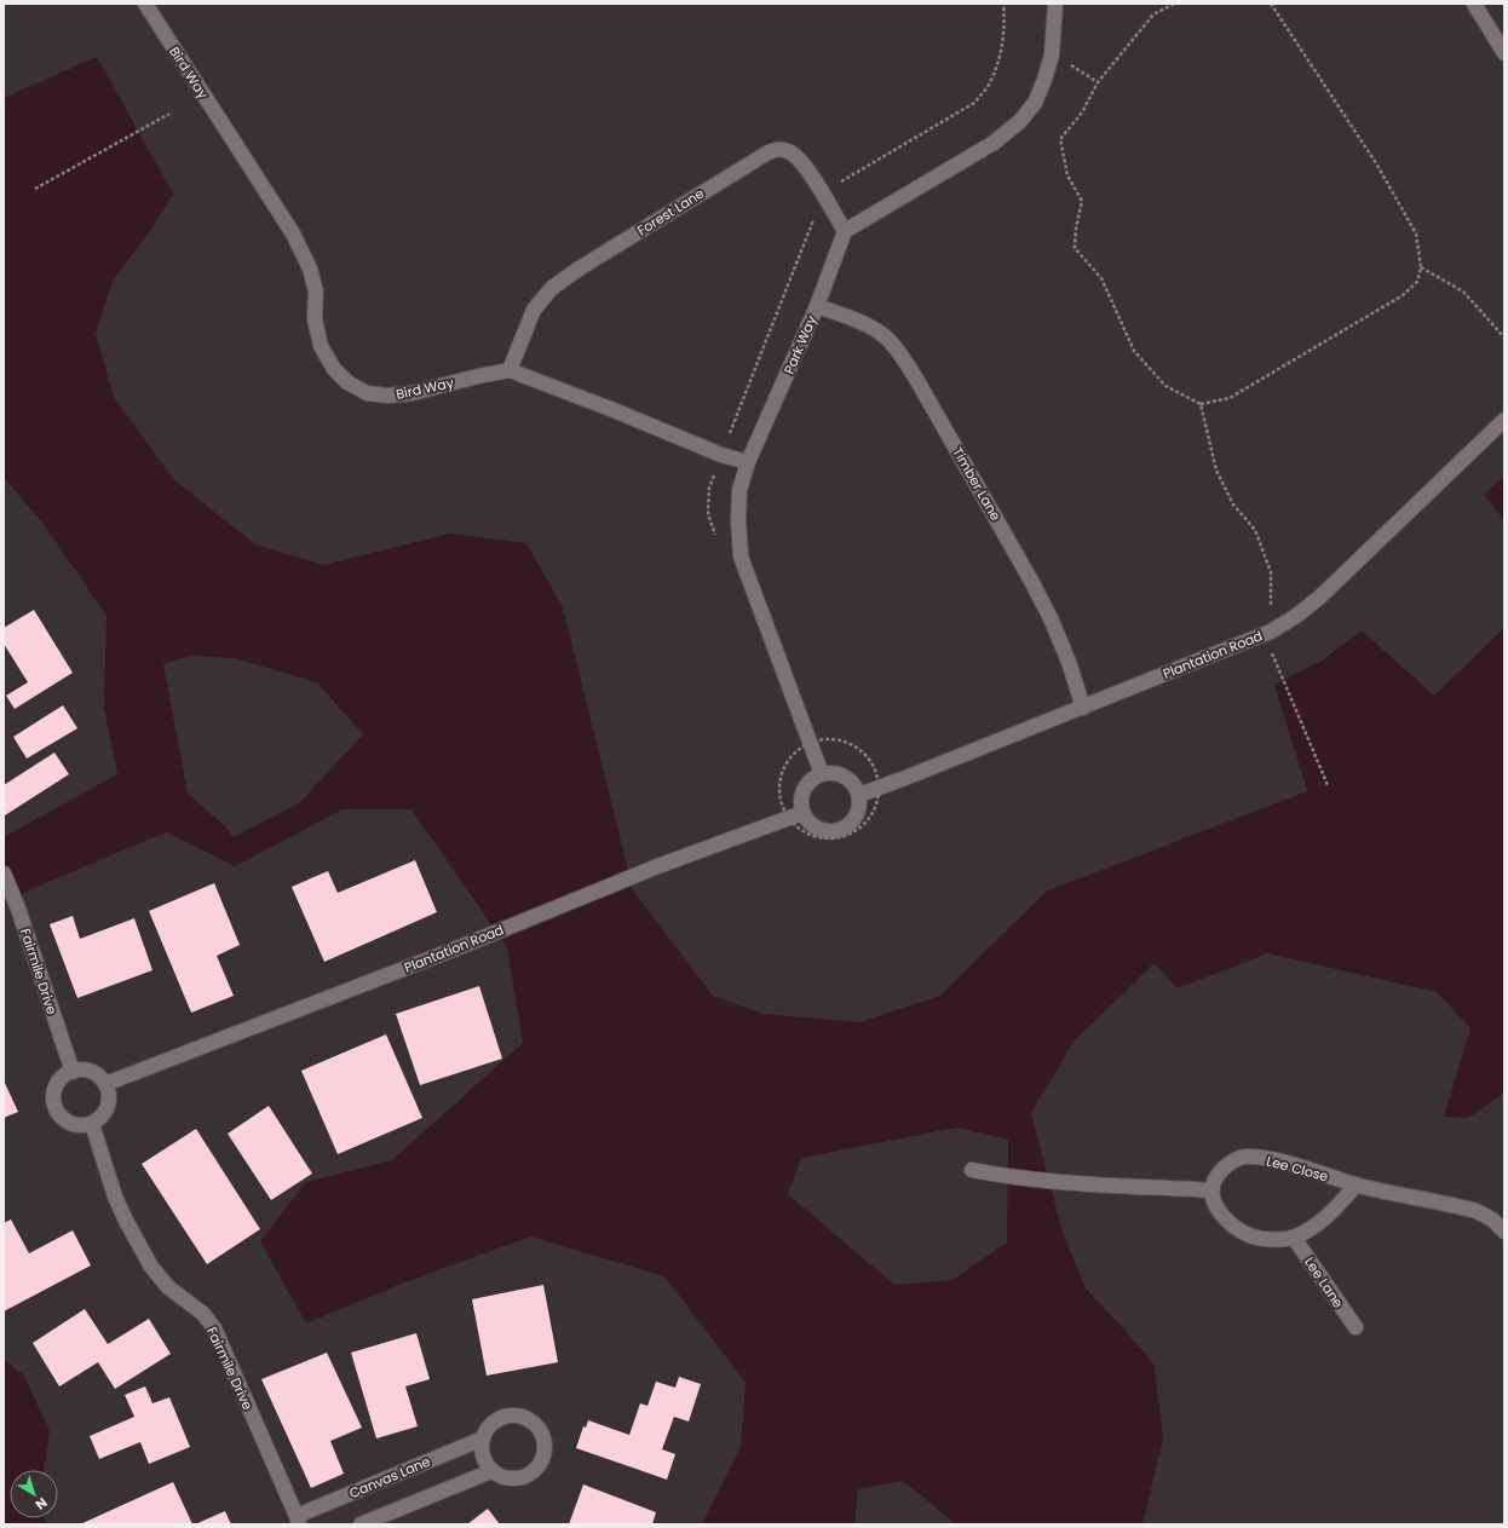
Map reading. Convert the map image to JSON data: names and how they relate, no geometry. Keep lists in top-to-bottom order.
{
  "streets": {
    "street": [
      "Bird Way",
      "Forest Lane",
      "Park Way",
      "Timber Lane",
      "Plantation Road",
      "Fairmile Drive",
      "Lee Close",
      "Lee Lane",
      "Canvas Lane"
    ]
  },
  "crossings": [
    ["Bird Way", "Forest Lane"],
    ["Forest Lane", "Park Way"],
    ["Park Way", "Timber Lane"],
    ["Park Way", "Plantation Road"],
    ["Timber Lane", "Plantation Road"],
    ["Plantation Road", "Fairmile Drive"],
    ["Fairmile Drive", "Canvas Lane"]
  ],
  "north": "bottom right"
}
